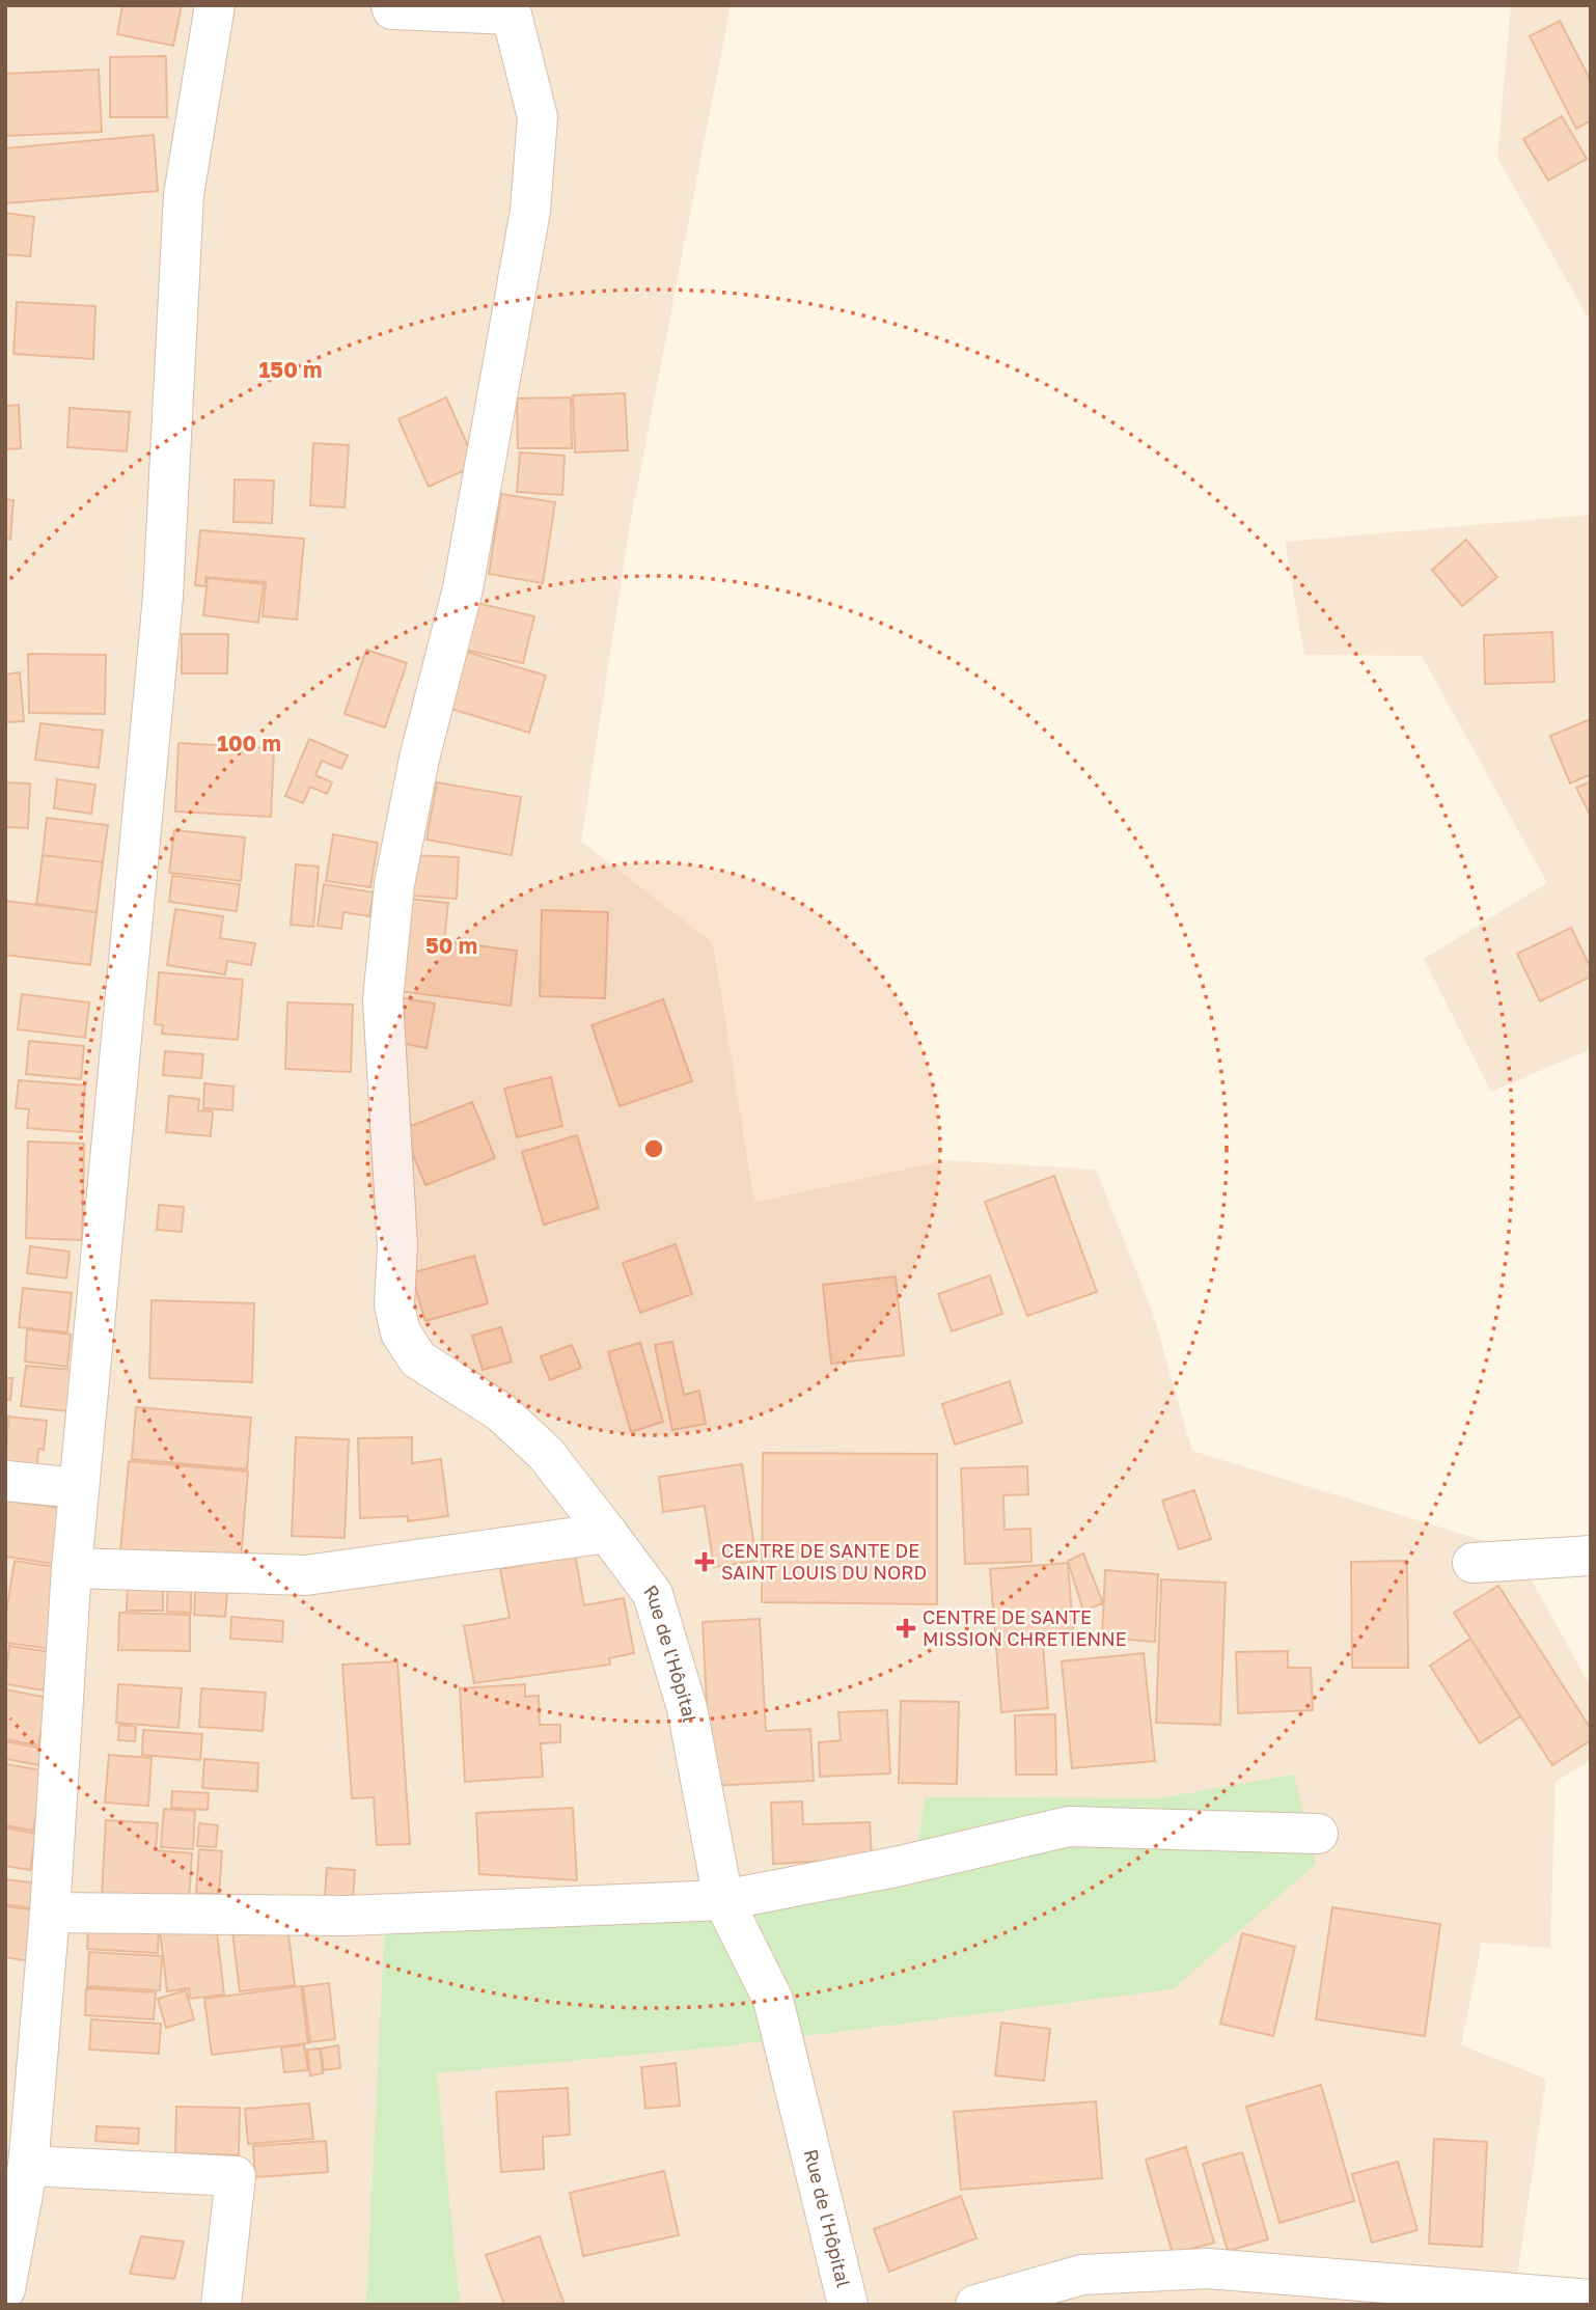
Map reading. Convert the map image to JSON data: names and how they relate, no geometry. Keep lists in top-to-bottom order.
{
  "streets": {
    "street": ["Rue de l'Hôpital"]
  },
  "places": {
    "health": ["CENTRE DE SANTE DE SAINT LOUIS DU NORD", "CENTRE DE SANTE MISSION CHRETIENNE"]
  },
  "rings": ["150 m", "100 m", "50 m"]
}
